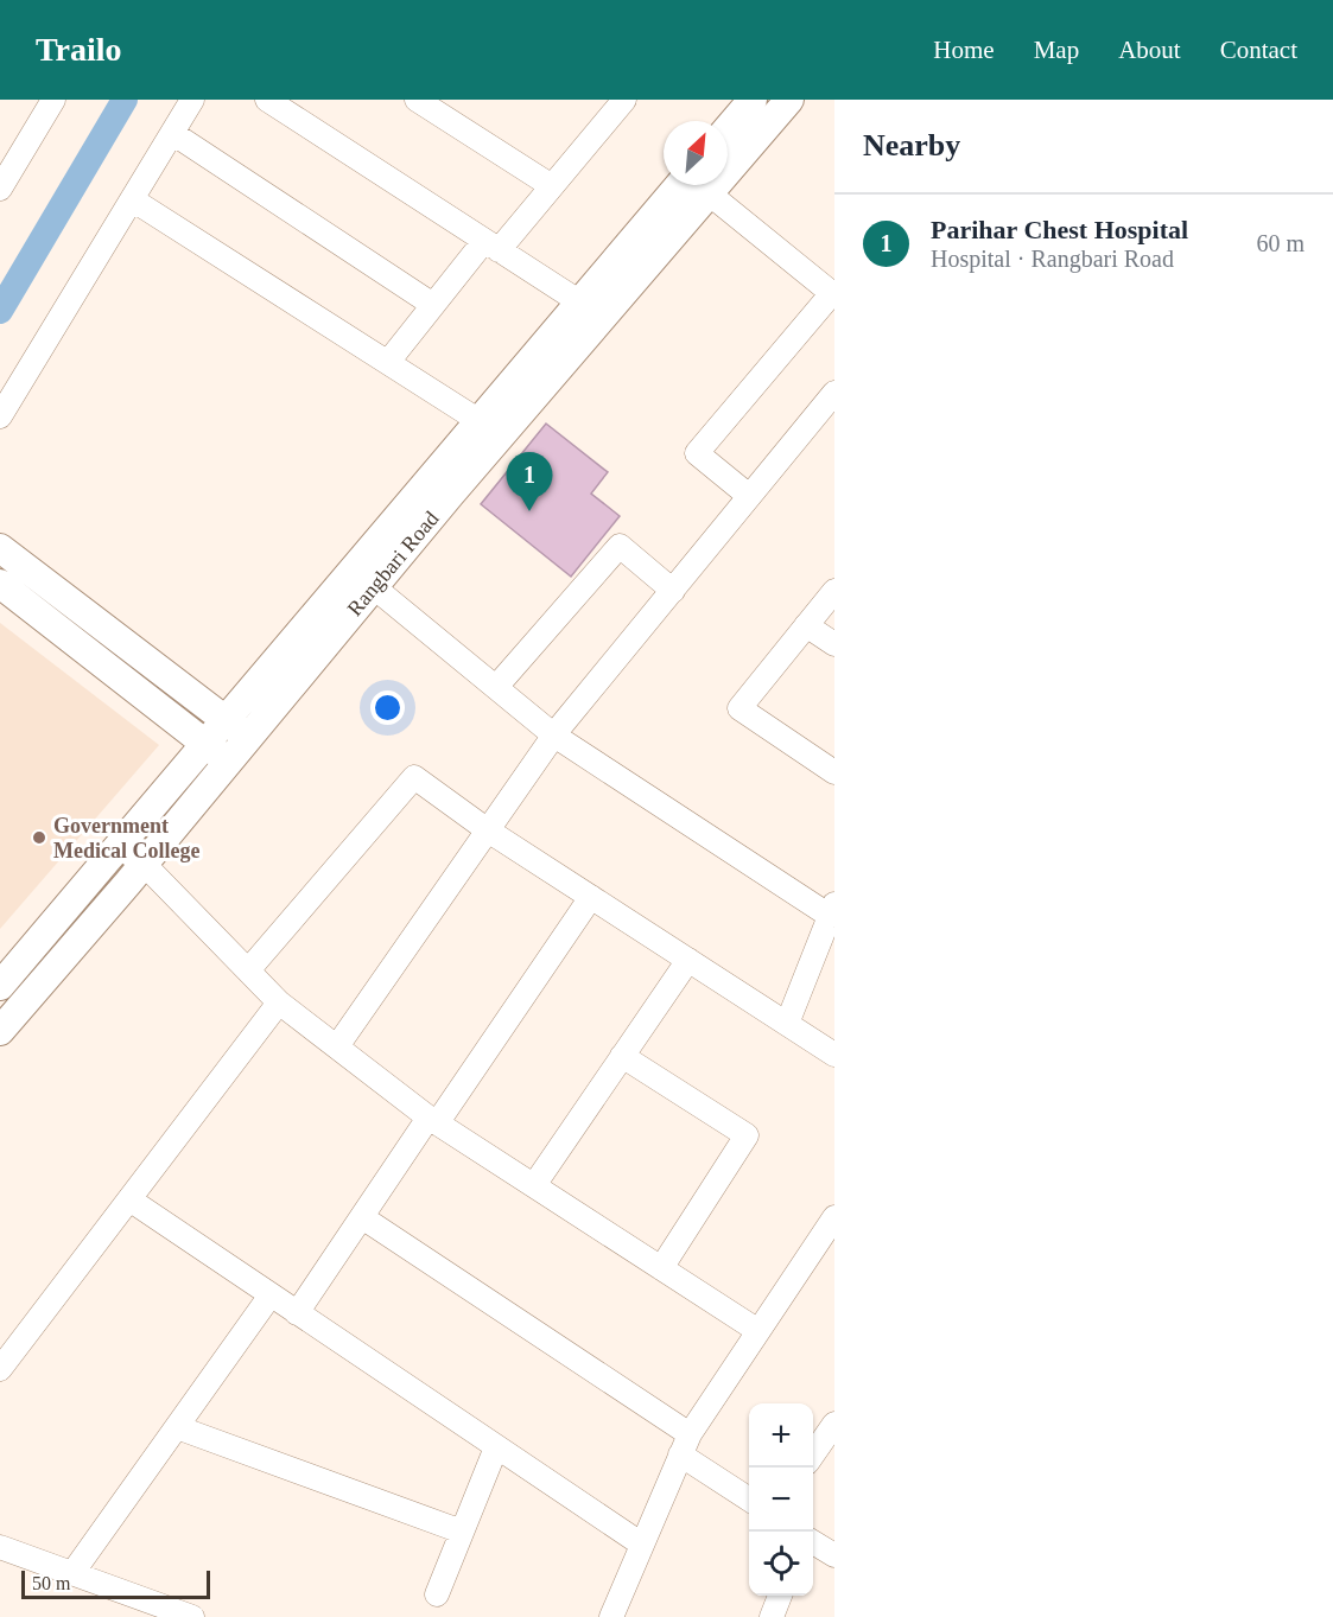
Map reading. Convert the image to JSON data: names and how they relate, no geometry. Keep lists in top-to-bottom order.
{
  "streets": {
    "street": ["Rangbari Road"]
  },
  "places": ["Government Medical College"],
  "scale_bar": "50 m",
  "north": "top right",
  "page": {
    "header": "Trailo",
    "nav": [
      "Home",
      "Map",
      "About",
      "Contact"
    ],
    "heading": "Nearby",
    "list": [
      {
        "mark": "1",
        "name": "Parihar Chest Hospital",
        "note": "Hospital · Rangbari Road",
        "value": "60 m"
      }
    ],
    "pins": "1",
    "map_buttons": ["+", "−"],
    "scale": "50 m"
  }
}
